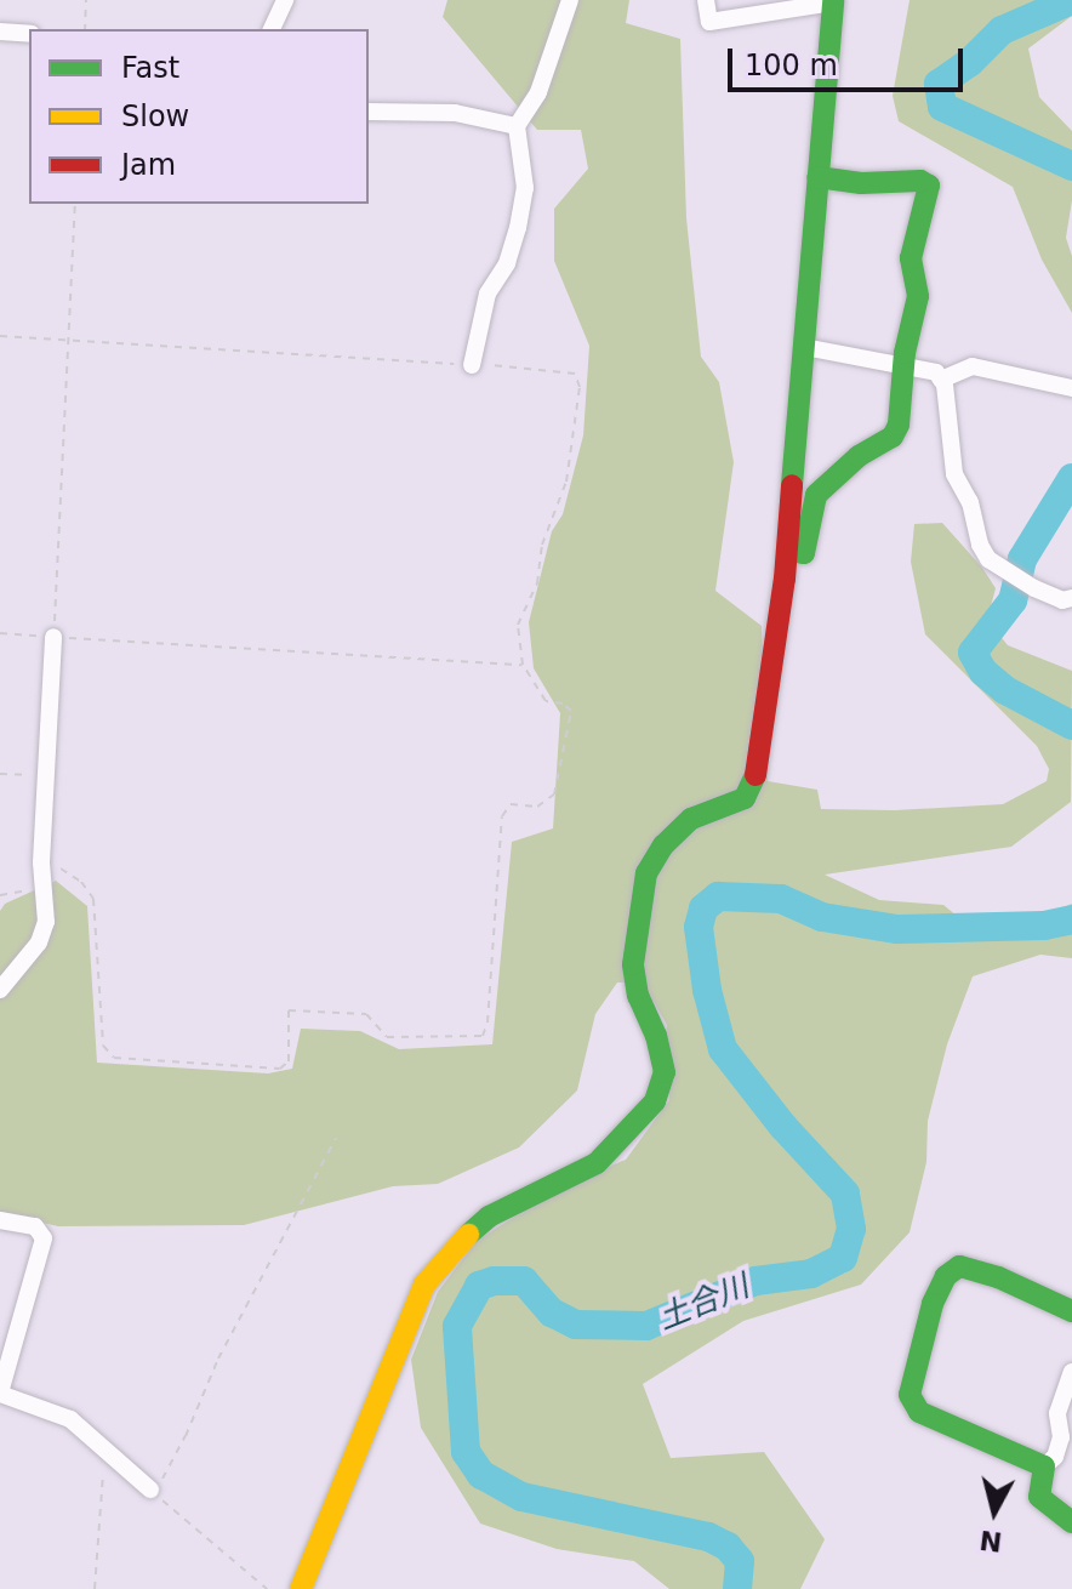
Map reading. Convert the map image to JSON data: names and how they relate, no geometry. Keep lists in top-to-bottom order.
{
  "water": ["土合川"],
  "legend": ["Fast", "Slow", "Jam"],
  "scale_bar": "100 m",
  "north": "bottom"
}
